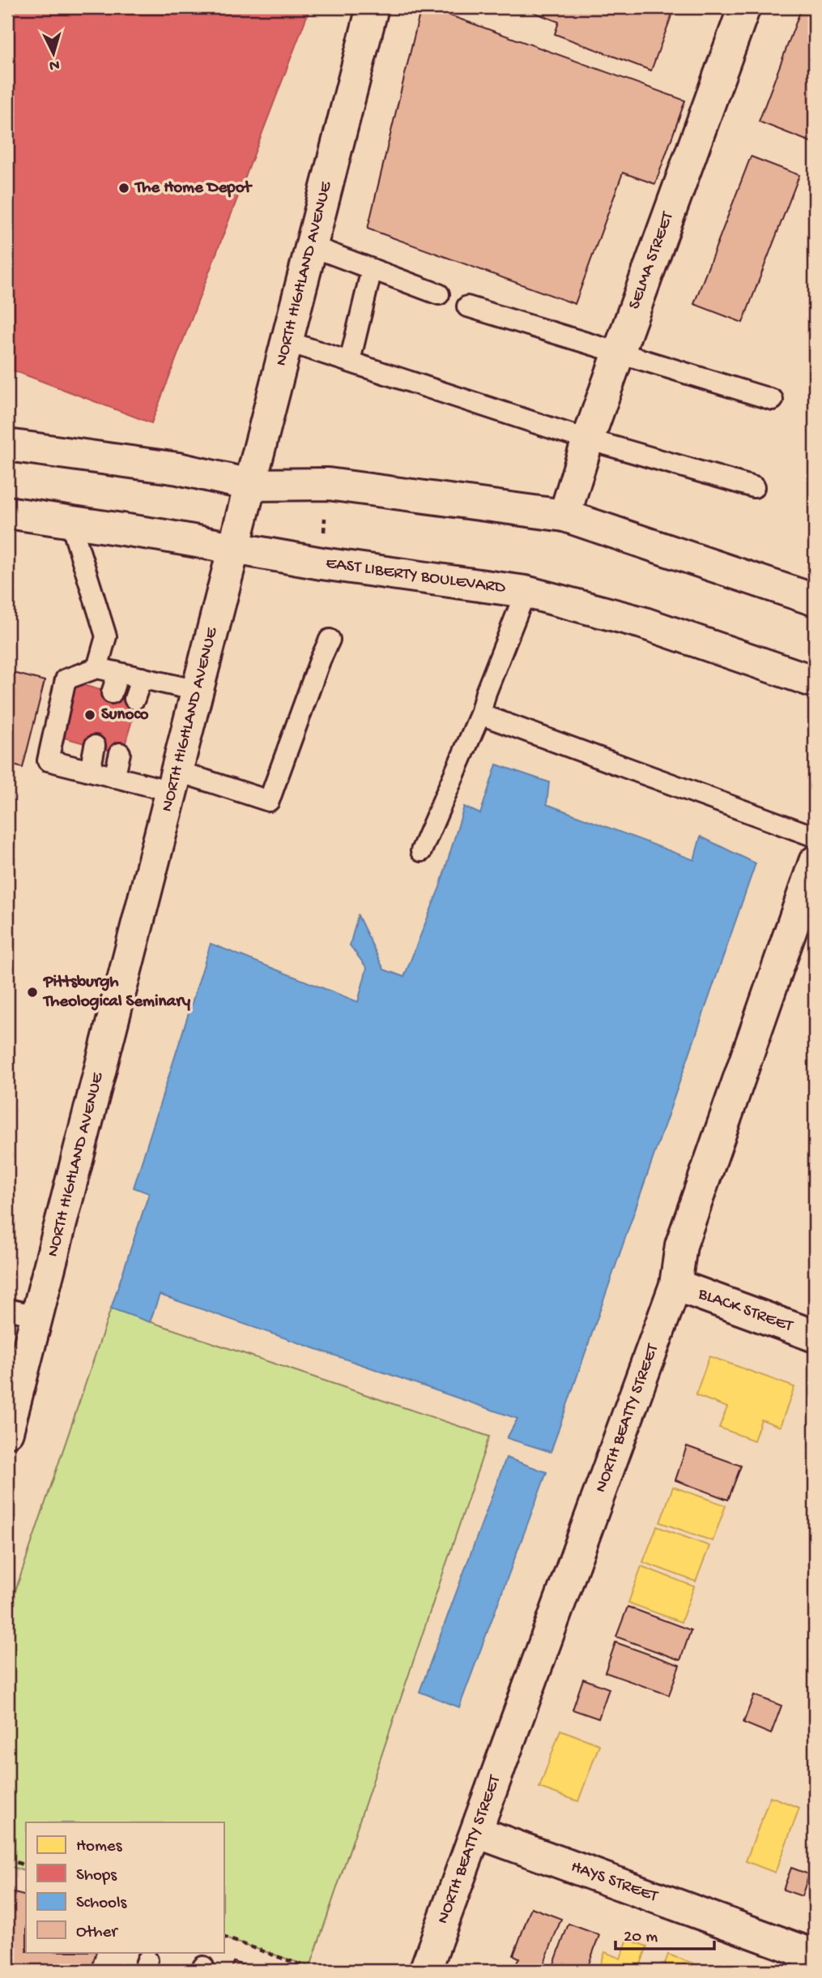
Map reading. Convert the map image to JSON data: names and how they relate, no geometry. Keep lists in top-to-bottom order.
{
  "streets": {
    "main road": [
      "SELMA STREET",
      "NORTH HIGHLAND AVENUE",
      "EAST LIBERTY BOULEVARD",
      "BLACK STREET",
      "NORTH BEATTY STREET",
      "HAYS STREET"
    ]
  },
  "crossings": [
    ["NORTH HIGHLAND AVENUE", "EAST LIBERTY BOULEVARD"],
    ["BLACK STREET", "NORTH BEATTY STREET"],
    ["NORTH BEATTY STREET", "HAYS STREET"]
  ],
  "places": ["The Home Depot", "Sunoco", "Pittsburgh Theological Seminary"],
  "legend": [
    "Homes",
    "Shops",
    "Schools",
    "Other"
  ],
  "scale_bar": "20 m",
  "north": "bottom"
}
